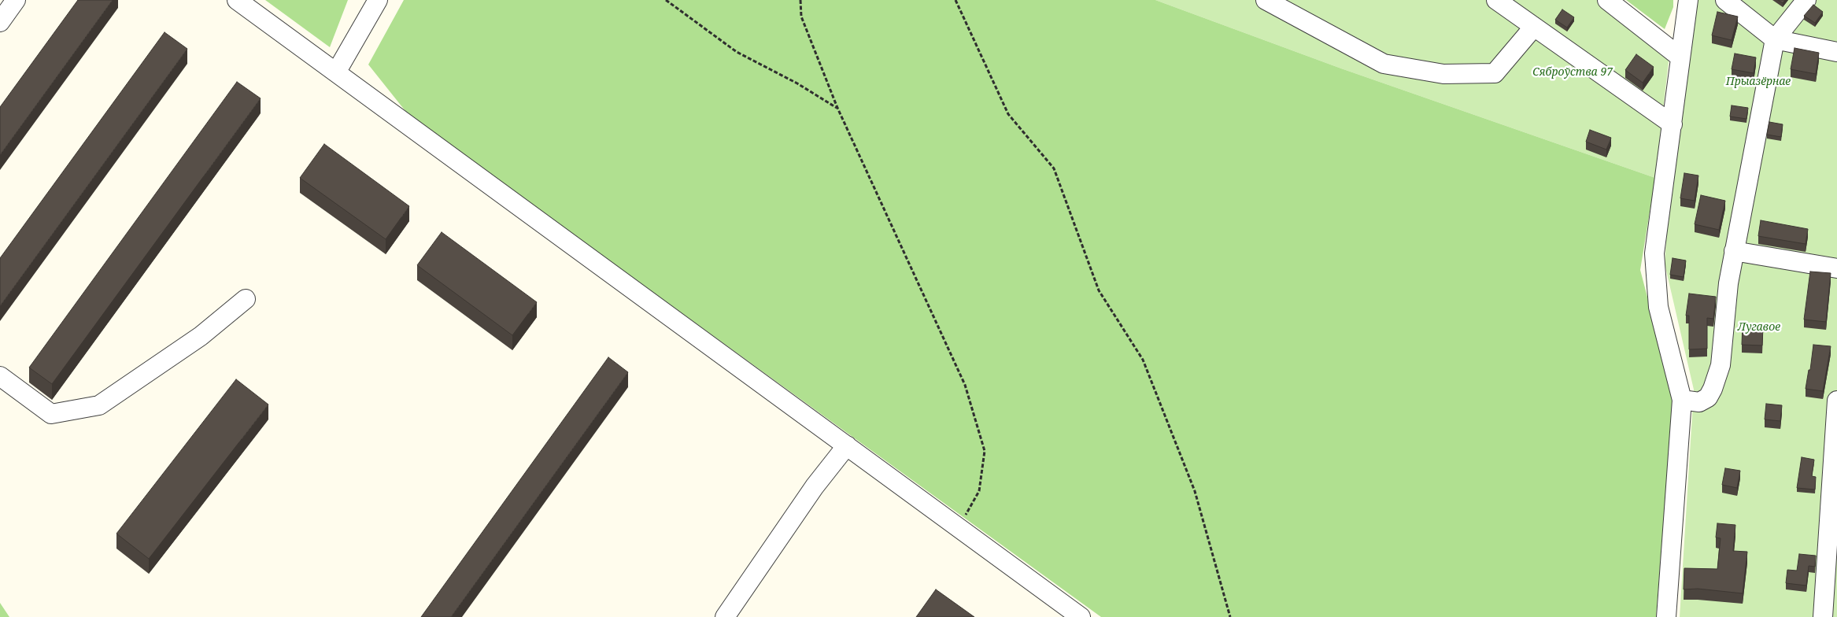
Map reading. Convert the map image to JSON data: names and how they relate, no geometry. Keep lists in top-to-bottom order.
{
  "parks": ["Сяброўства 97", "Прыазёрнае", "Лугавое"]
}
